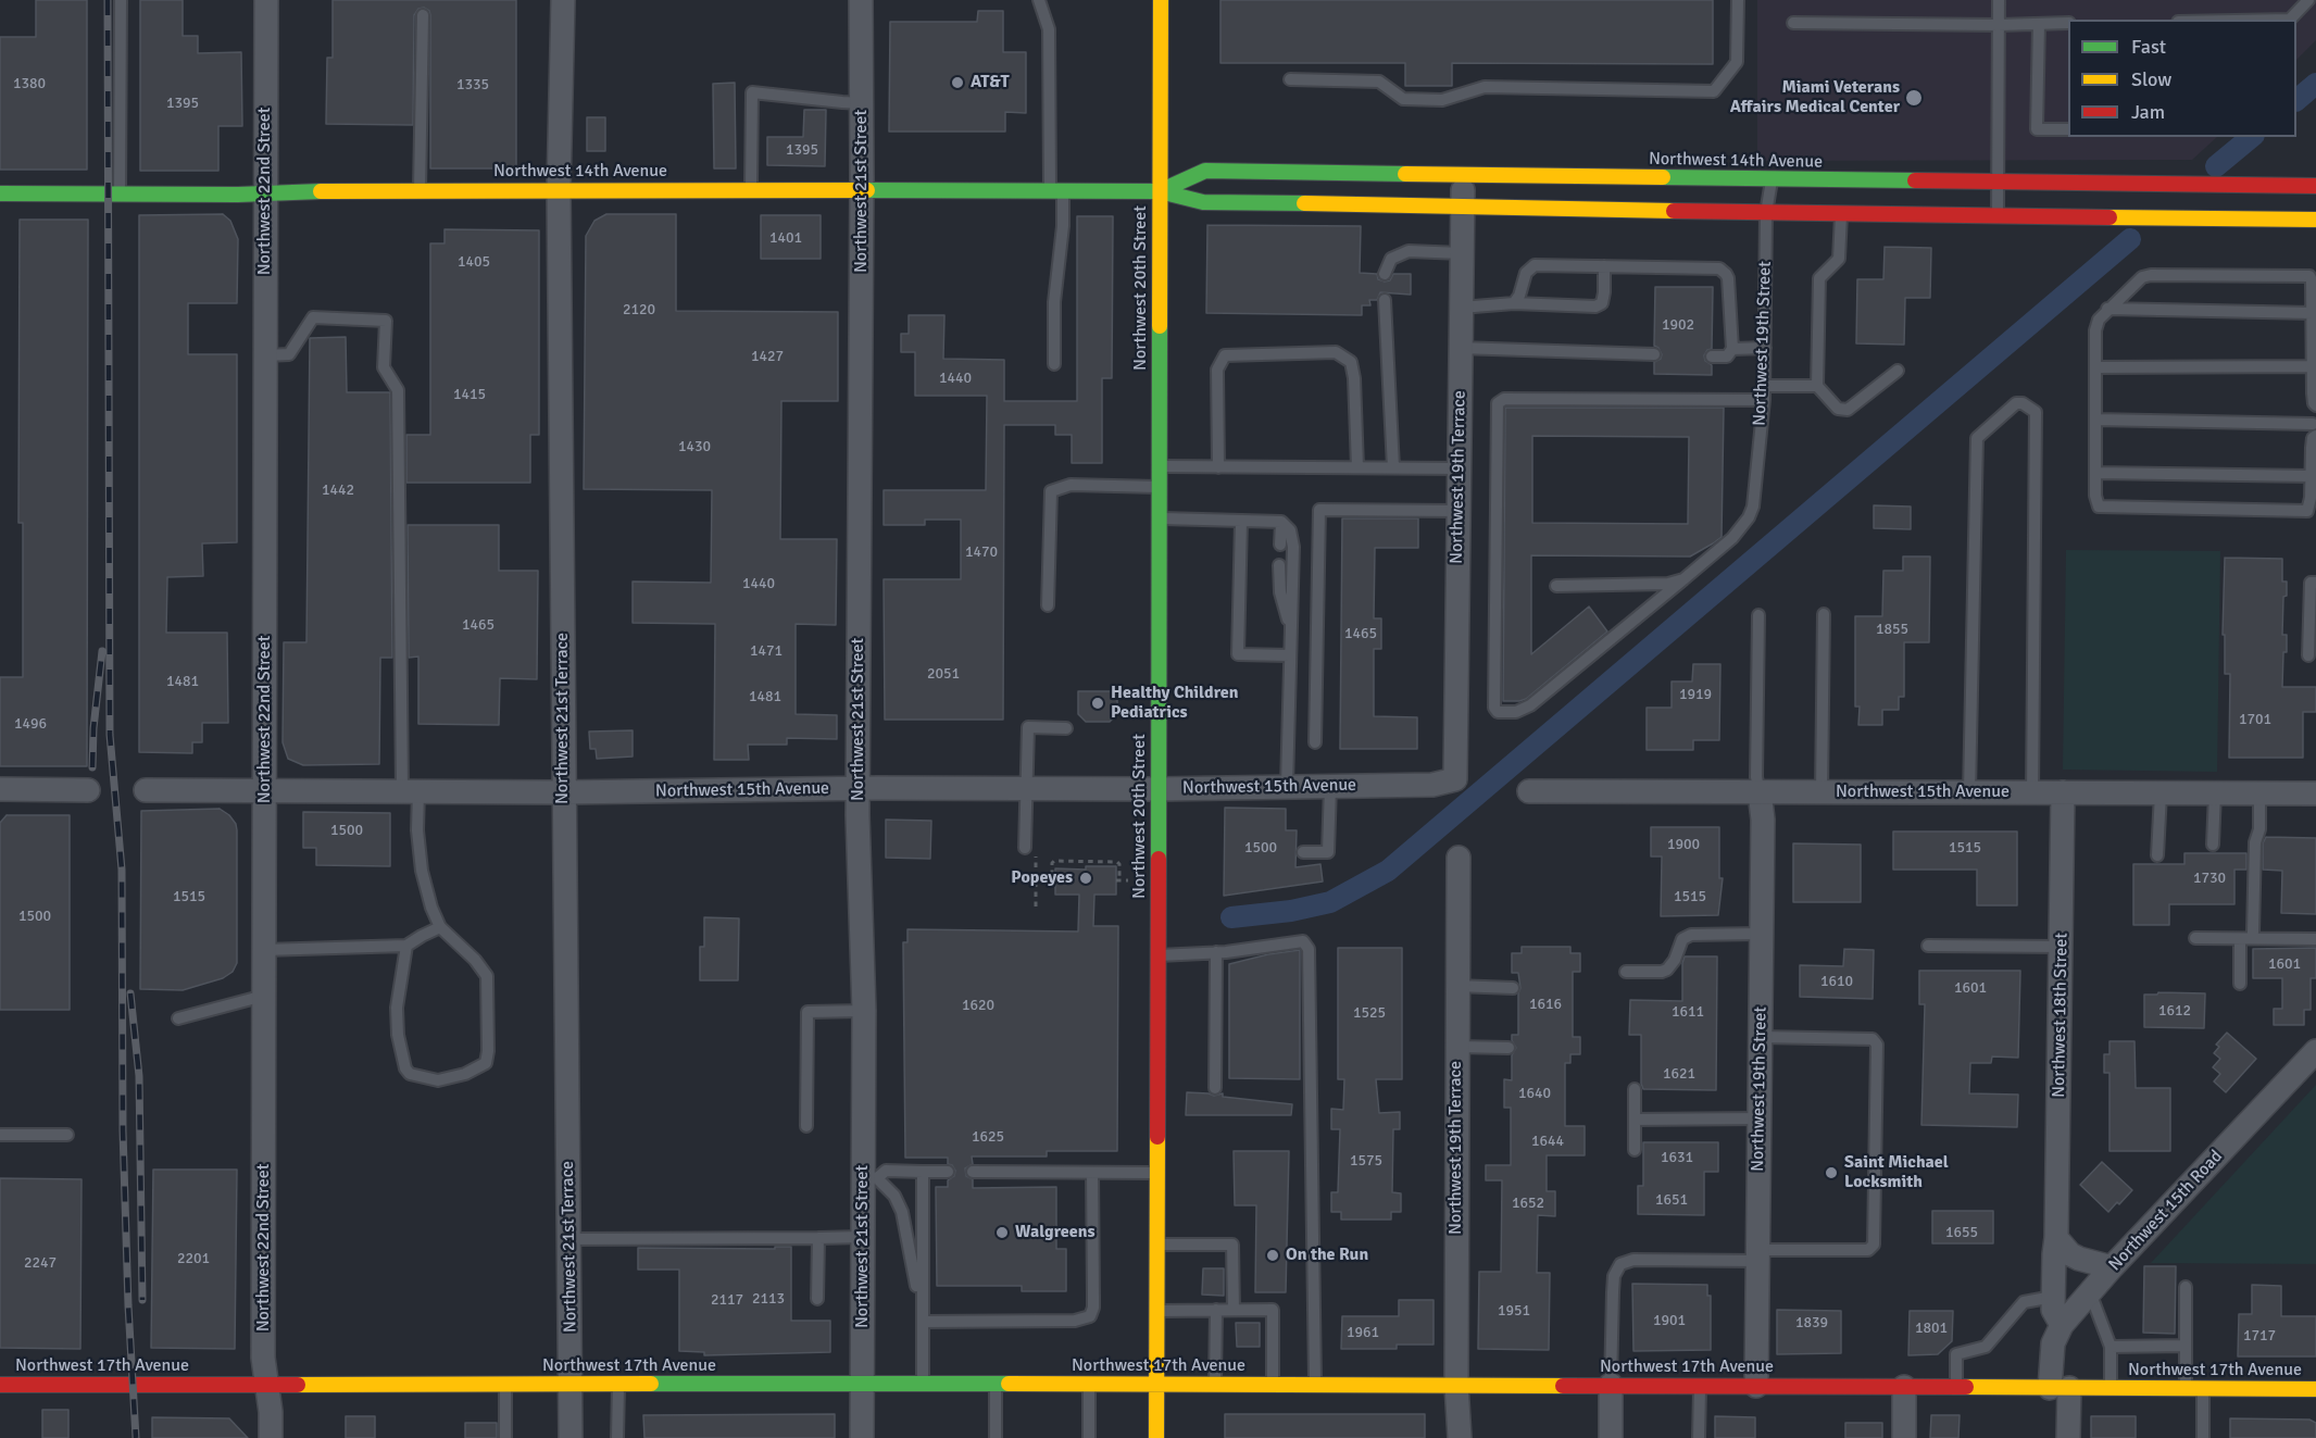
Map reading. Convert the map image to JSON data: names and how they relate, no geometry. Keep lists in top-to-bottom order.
{
  "streets": {
    "main road": ["Northwest 14th Avenue", "Northwest 20th Street", "Northwest 17th Avenue"],
    "street": [
      "Northwest 22nd Street",
      "Northwest 21st Street",
      "Northwest 19th Street",
      "Northwest 19th Terrace",
      "Northwest 21st Terrace",
      "Northwest 15th Avenue",
      "Northwest 18th Street",
      "Northwest 15th Road"
    ]
  },
  "crossings": [
    ["Northwest 14th Avenue", "Northwest 22nd Street"],
    ["Northwest 14th Avenue", "Northwest 21st Street"],
    ["Northwest 14th Avenue", "Northwest 20th Street"],
    ["Northwest 14th Avenue", "Northwest 19th Street"],
    ["Northwest 14th Avenue", "Northwest 19th Terrace"],
    ["Northwest 14th Avenue", "Northwest 21st Terrace"],
    ["Northwest 22nd Street", "Northwest 15th Avenue"],
    ["Northwest 22nd Street", "Northwest 17th Avenue"],
    ["Northwest 21st Street", "Northwest 15th Avenue"],
    ["Northwest 21st Street", "Northwest 17th Avenue"],
    ["Northwest 20th Street", "Northwest 15th Avenue"],
    ["Northwest 20th Street", "Northwest 17th Avenue"],
    ["Northwest 19th Street", "Northwest 15th Avenue"],
    ["Northwest 19th Street", "Northwest 17th Avenue"],
    ["Northwest 19th Terrace", "Northwest 15th Avenue"],
    ["Northwest 19th Terrace", "Northwest 17th Avenue"],
    ["Northwest 21st Terrace", "Northwest 15th Avenue"],
    ["Northwest 21st Terrace", "Northwest 17th Avenue"],
    ["Northwest 15th Avenue", "Northwest 18th Street"],
    ["Northwest 18th Street", "Northwest 15th Road"],
    ["Northwest 15th Road", "Northwest 17th Avenue"]
  ],
  "places": [
    "AT&T",
    "Miami Veterans Affairs Medical Center",
    "Healthy Children Pediatrics",
    "Popeyes",
    "Saint Michael Locksmith",
    "Walgreens",
    "On the Run"
  ],
  "house_numbers": [
    "1380",
    "1335",
    "1395",
    "1395",
    "1401",
    "1405",
    "2120",
    "1902",
    "1427",
    "1440",
    "1415",
    "1430",
    "1442",
    "1470",
    "1440",
    "1465",
    "1855",
    "1465",
    "1471",
    "2051",
    "1481",
    "1919",
    "1481",
    "1701",
    "1496",
    "1500",
    "1900",
    "1500",
    "1515",
    "1730",
    "1515",
    "1515",
    "1500",
    "1601",
    "1610",
    "1601",
    "1616",
    "1620",
    "1612",
    "1611",
    "1525",
    "1621",
    "1640",
    "1625",
    "1644",
    "1631",
    "1575",
    "1651",
    "1652",
    "1655",
    "2201",
    "2247",
    "2113",
    "2117",
    "1951",
    "1901",
    "1839",
    "1801",
    "1961",
    "1717"
  ],
  "legend": ["Fast", "Slow", "Jam"]
}
